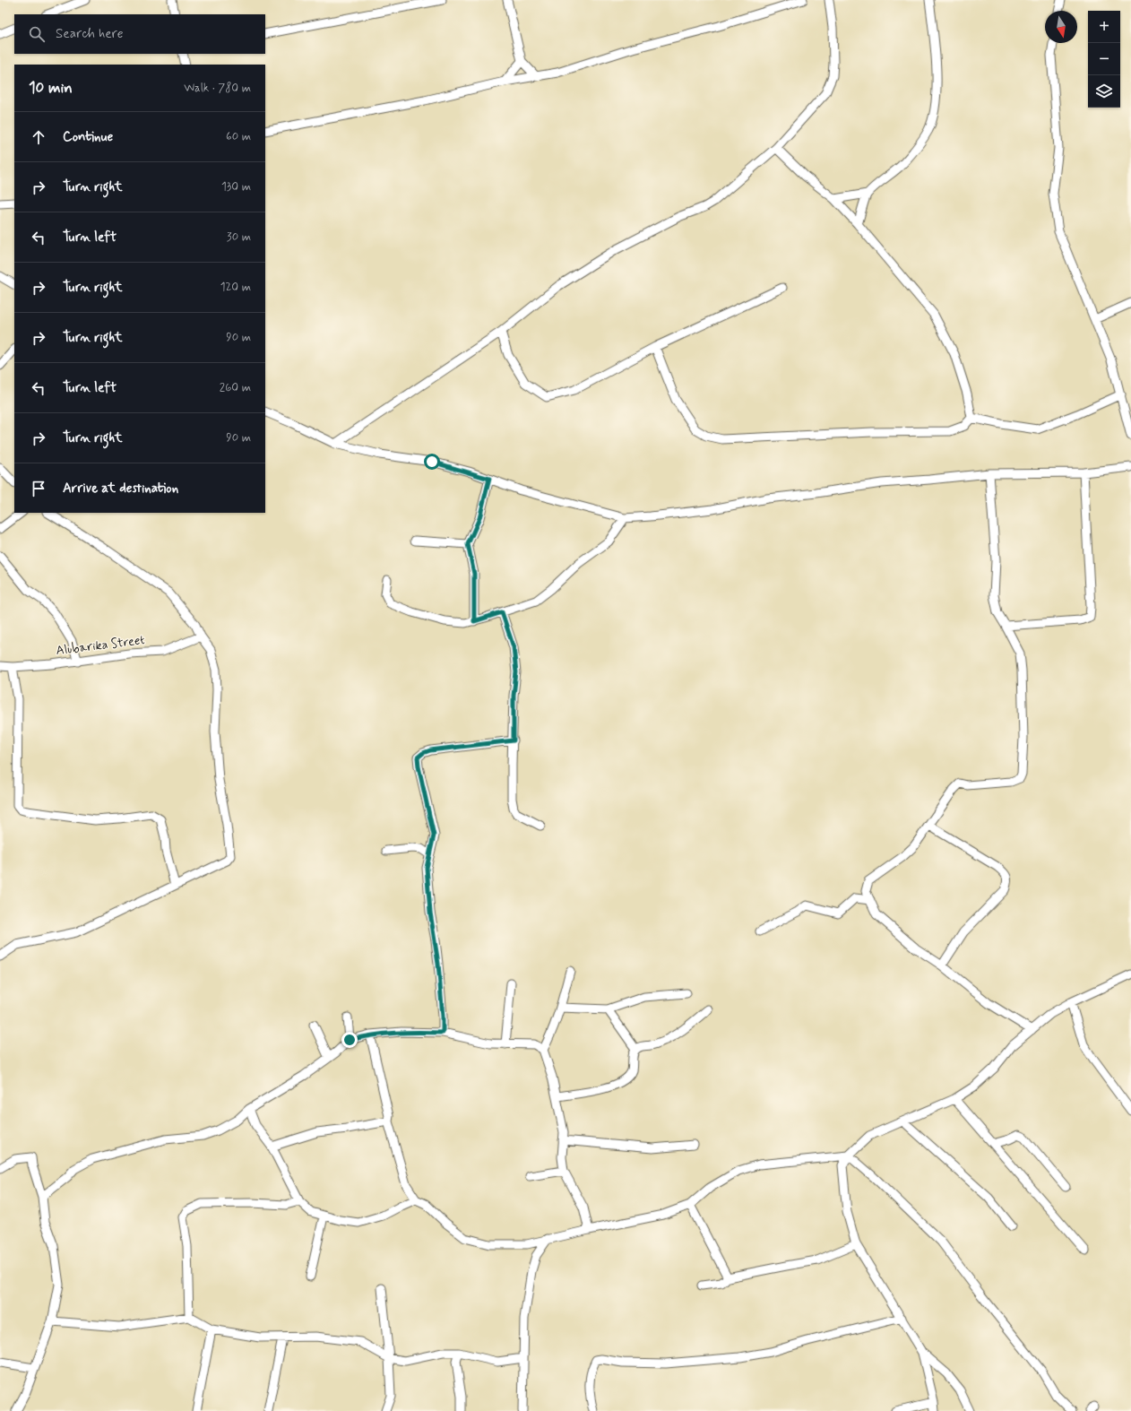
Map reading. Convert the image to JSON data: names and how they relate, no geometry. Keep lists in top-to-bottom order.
{
  "streets": {
    "street": ["Alubarika Street"]
  },
  "north": "bottom",
  "page": {
    "map_buttons": ["+", "−"],
    "search": "Search here",
    "heading": ["10 min", "Walk · 780 m"],
    "list": [
      ["Continue", "60 m"],
      ["Turn right", "130 m"],
      ["Turn left", "30 m"],
      ["Turn right", "120 m"],
      ["Turn right", "90 m"],
      ["Turn left", "260 m"],
      ["Turn right", "90 m"],
      "Arrive at destination"
    ]
  }
}
